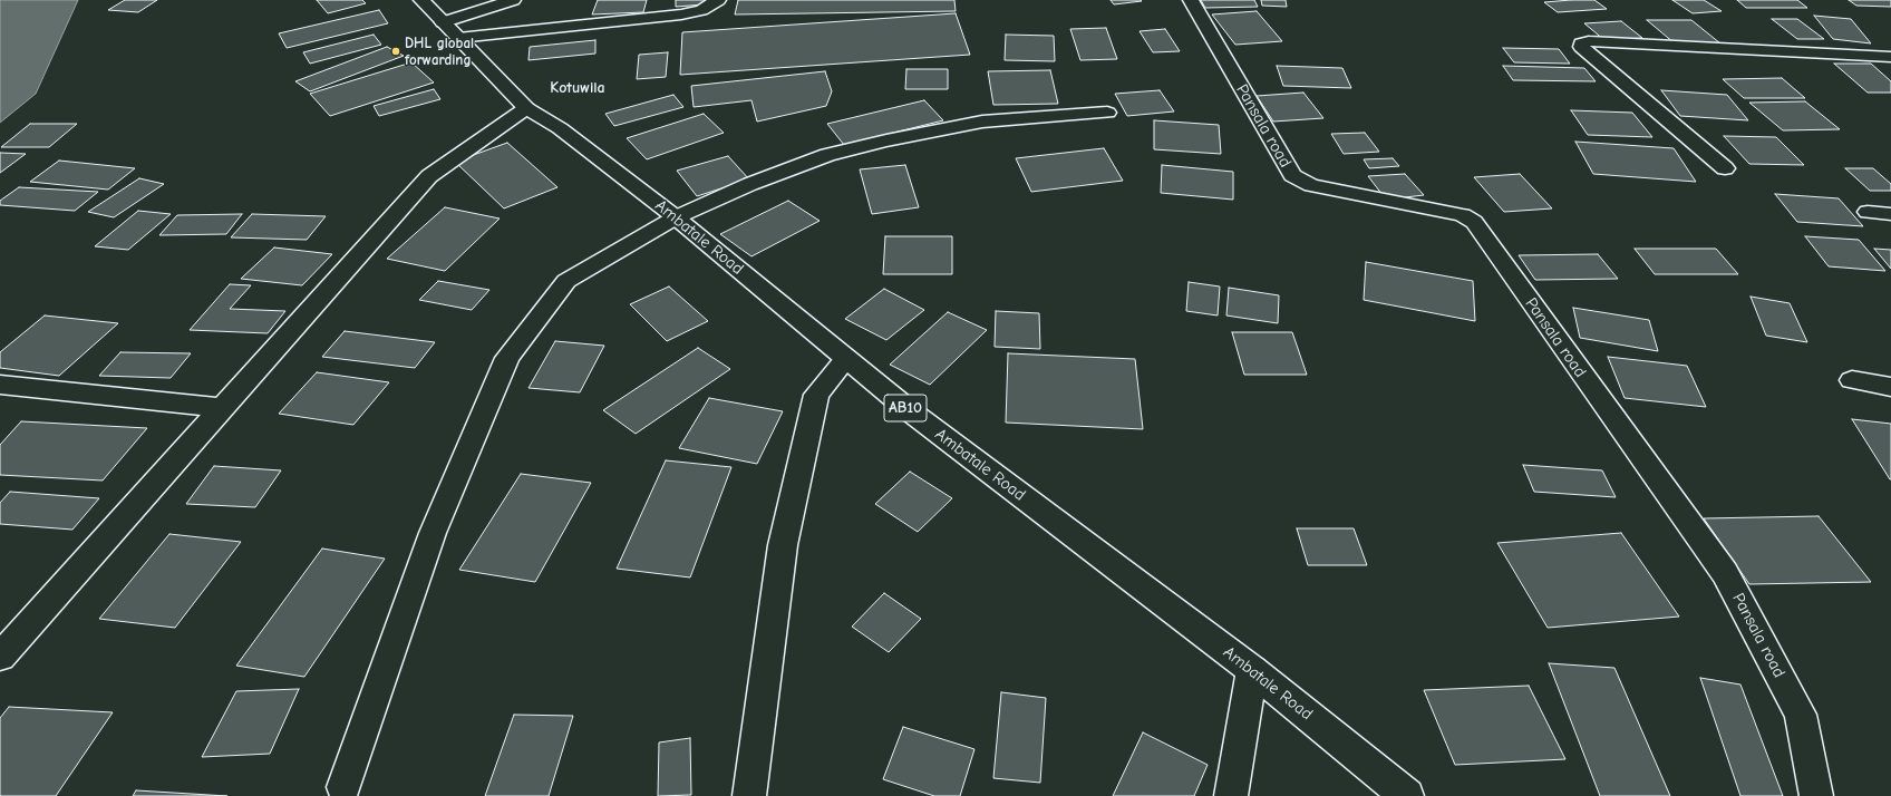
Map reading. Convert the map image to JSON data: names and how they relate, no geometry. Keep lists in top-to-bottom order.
{
  "streets": {
    "street": ["Pansala road", "Ambatale Road", "AB10"]
  },
  "districts": ["Kotuwila"],
  "places": ["DHL global forwarding"]
}
